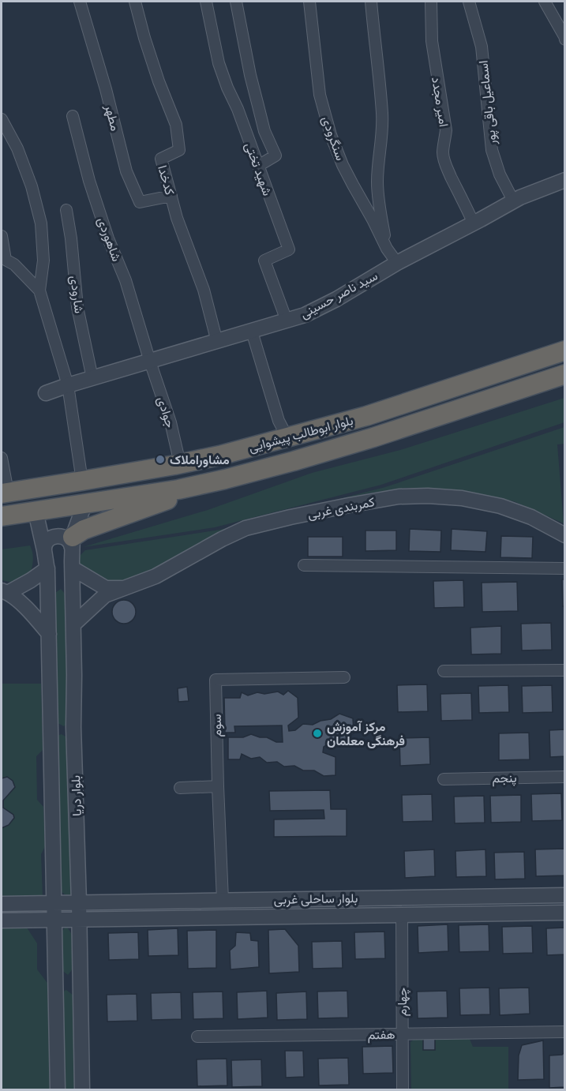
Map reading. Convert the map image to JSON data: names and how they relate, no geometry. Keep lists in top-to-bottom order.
{
  "streets": {
    "highway": ["بلوار ابوطالب پیشوایی"],
    "street": [
      "امیر مجدد",
      "اسماعیل باقی پور",
      "مطهر",
      "سنگرودی",
      "شهید تختی",
      "کدخدا",
      "شاهوردی",
      "شارودی",
      "سید ناصر حسینی",
      "جوادی",
      "کمربندی غربی",
      "سوم",
      "پنجم",
      "بلوار دریا",
      "بلوار ساحلی غربی",
      "چهارم",
      "هفتم"
    ]
  },
  "crossings": [
    ["امیر مجدد", "سید ناصر حسینی"],
    ["اسماعیل باقی پور", "سید ناصر حسینی"],
    ["مطهر", "کدخدا"],
    ["سنگرودی", "سید ناصر حسینی"],
    ["شهید تختی", "سید ناصر حسینی"],
    ["کدخدا", "سید ناصر حسینی"],
    ["شاهوردی", "سید ناصر حسینی"],
    ["شاهوردی", "جوادی"],
    ["شارودی", "سید ناصر حسینی"],
    ["سید ناصر حسینی", "جوادی"],
    ["جوادی", "بلوار ابوطالب پیشوایی"],
    ["بلوار ابوطالب پیشوایی", "بلوار دریا"],
    ["کمربندی غربی", "بلوار دریا"],
    ["سوم", "بلوار ساحلی غربی"],
    ["بلوار دریا", "بلوار ساحلی غربی"],
    ["بلوار ساحلی غربی", "چهارم"],
    ["چهارم", "هفتم"]
  ],
  "places": ["مشاوراملاک", "مرکز آموزش فرهنگی معلمان"]
}
